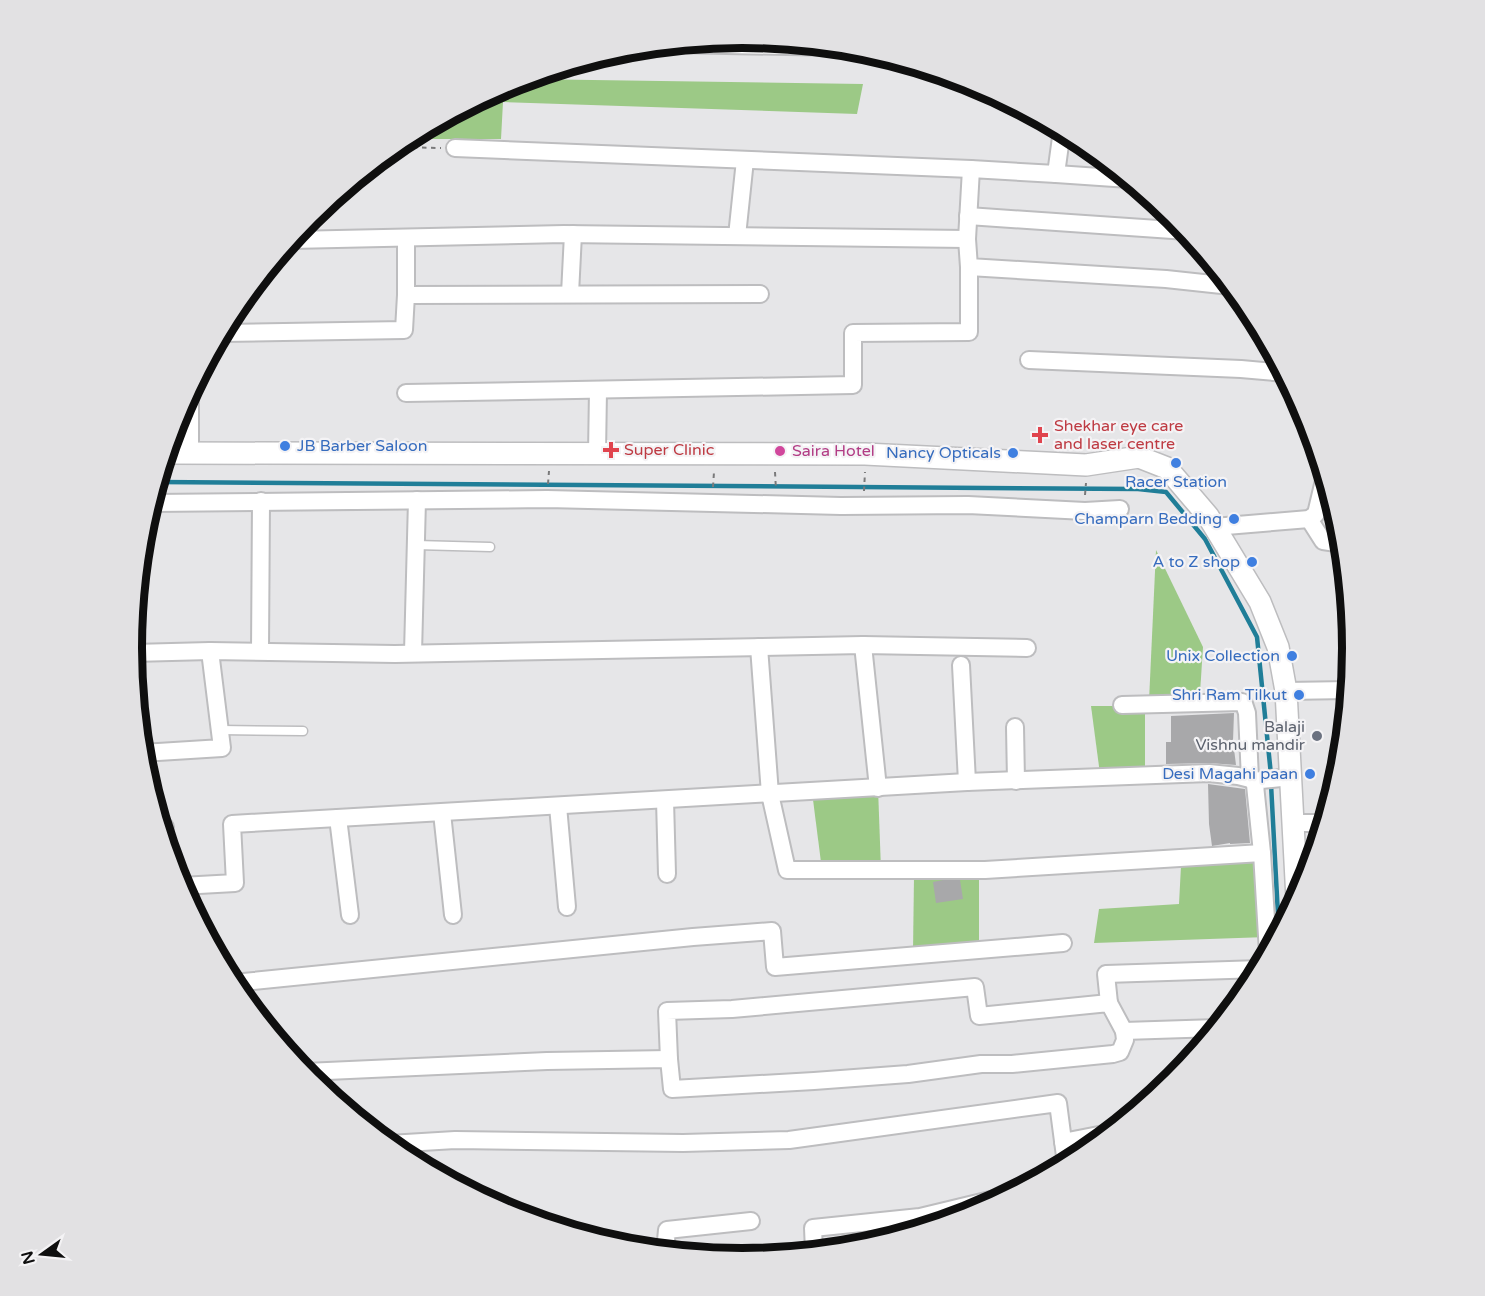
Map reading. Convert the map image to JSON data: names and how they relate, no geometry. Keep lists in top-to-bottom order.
{
  "places": {
    "health": ["Shekhar eye care and laser centre", "Super Clinic"],
    "other": [
      "JB Barber Saloon",
      "Saira Hotel",
      "Nancy Opticals",
      "Racer Station",
      "Champarn Bedding",
      "A to Z shop",
      "Unix Collection",
      "Shri Ram Tilkut",
      "Balaji Vishnu mandir",
      "Desi Magahi paan"
    ]
  },
  "north": "left"
}
